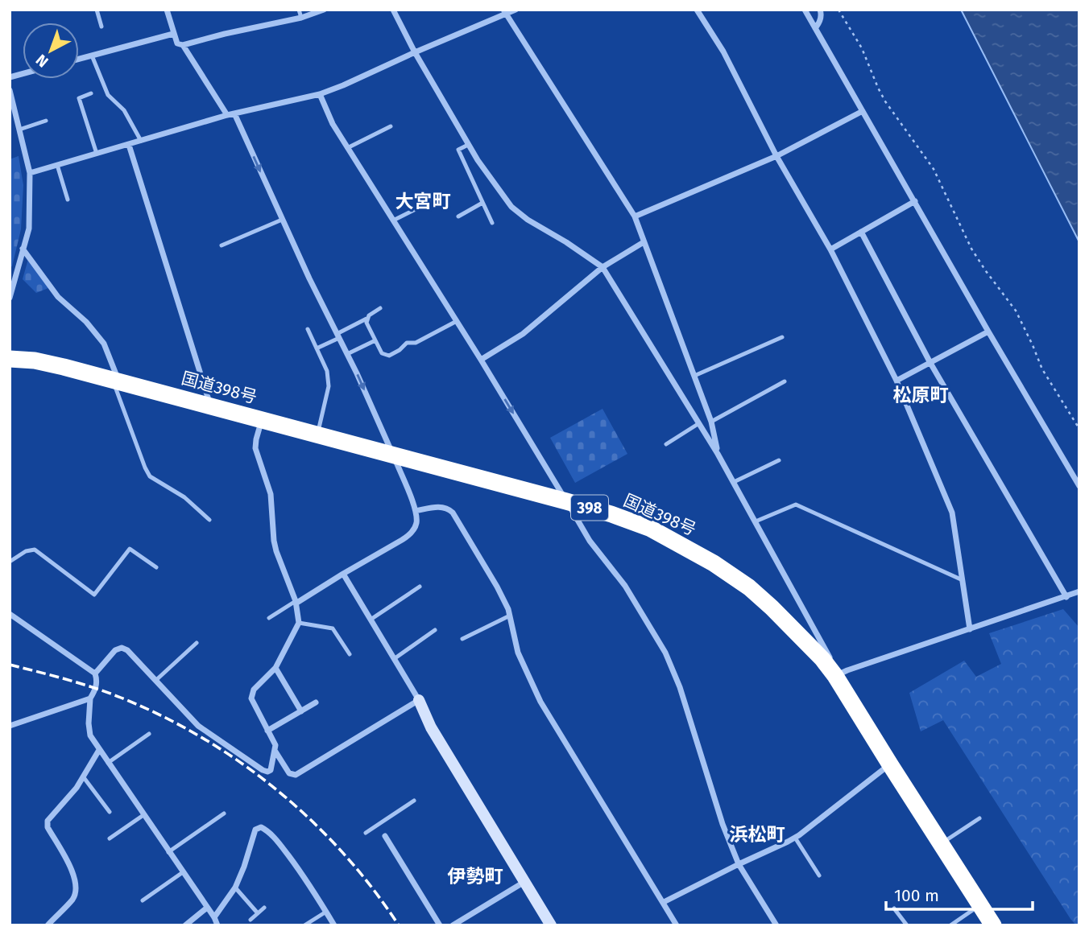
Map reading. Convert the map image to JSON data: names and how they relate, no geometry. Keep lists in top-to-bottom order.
{
  "streets": {
    "highway": ["国道398号", "398"]
  },
  "districts": [
    "大宮町",
    "松原町",
    "浜松町",
    "伊勢町"
  ],
  "scale_bar": "100 m",
  "north": "bottom left"
}
